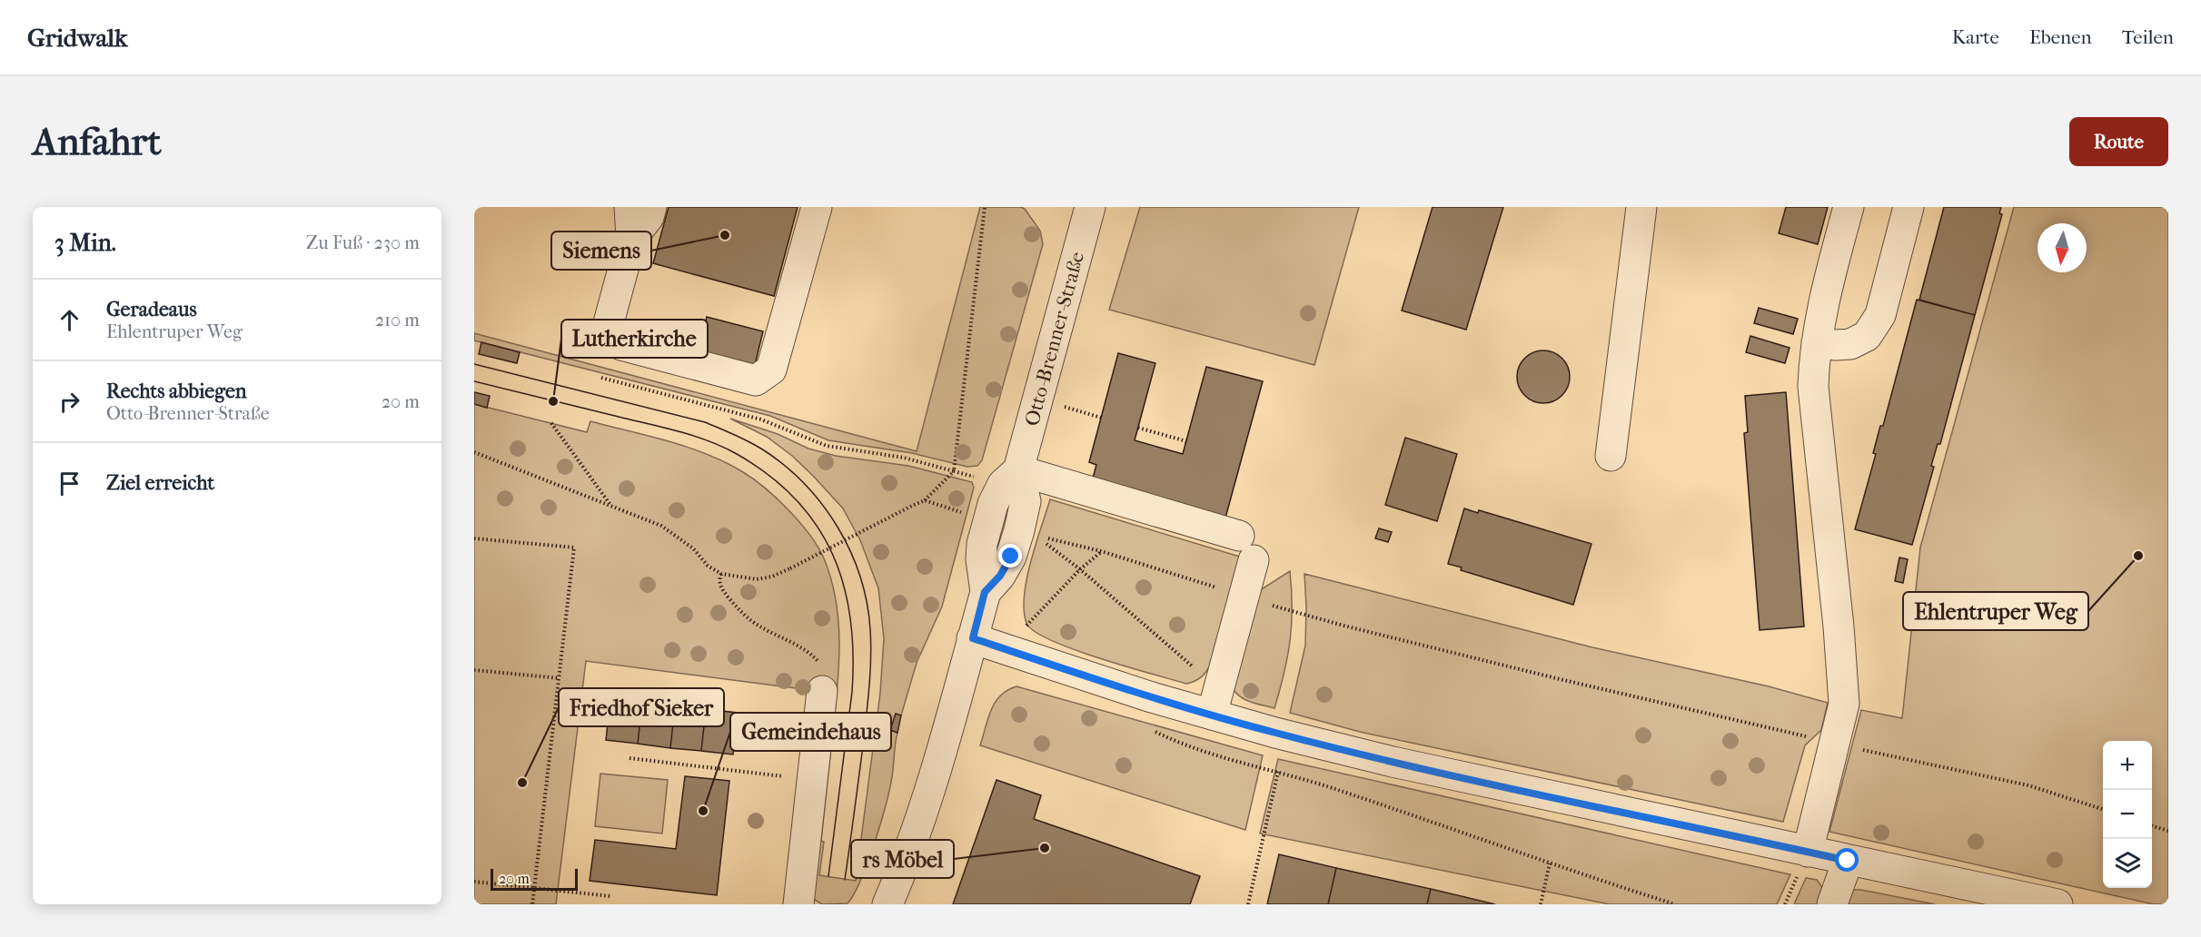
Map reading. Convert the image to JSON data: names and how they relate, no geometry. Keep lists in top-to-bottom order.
{
  "streets": {
    "street": ["Otto-Brenner-Straße"]
  },
  "places": [
    "Siemens",
    "Lutherkirche",
    "Ehlentruper Weg",
    "Friedhof Sieker",
    "Gemeindehaus",
    "rs Möbel"
  ],
  "scale_bar": "20 m",
  "north": "bottom",
  "page": {
    "header": "Gridwalk",
    "nav": ["Karte", "Ebenen", "Teilen"],
    "buttons": "Route",
    "title": "Anfahrt",
    "heading": ["3 Min.", "Zu Fuß · 230 m"],
    "list": [
      ["Geradeaus", "Ehlentruper Weg", "210 m"],
      ["Rechts abbiegen", "Otto-Brenner-Straße", "20 m"],
      "Ziel erreicht"
    ],
    "map_buttons": ["+", "−"],
    "scale": "20 m"
  }
}
